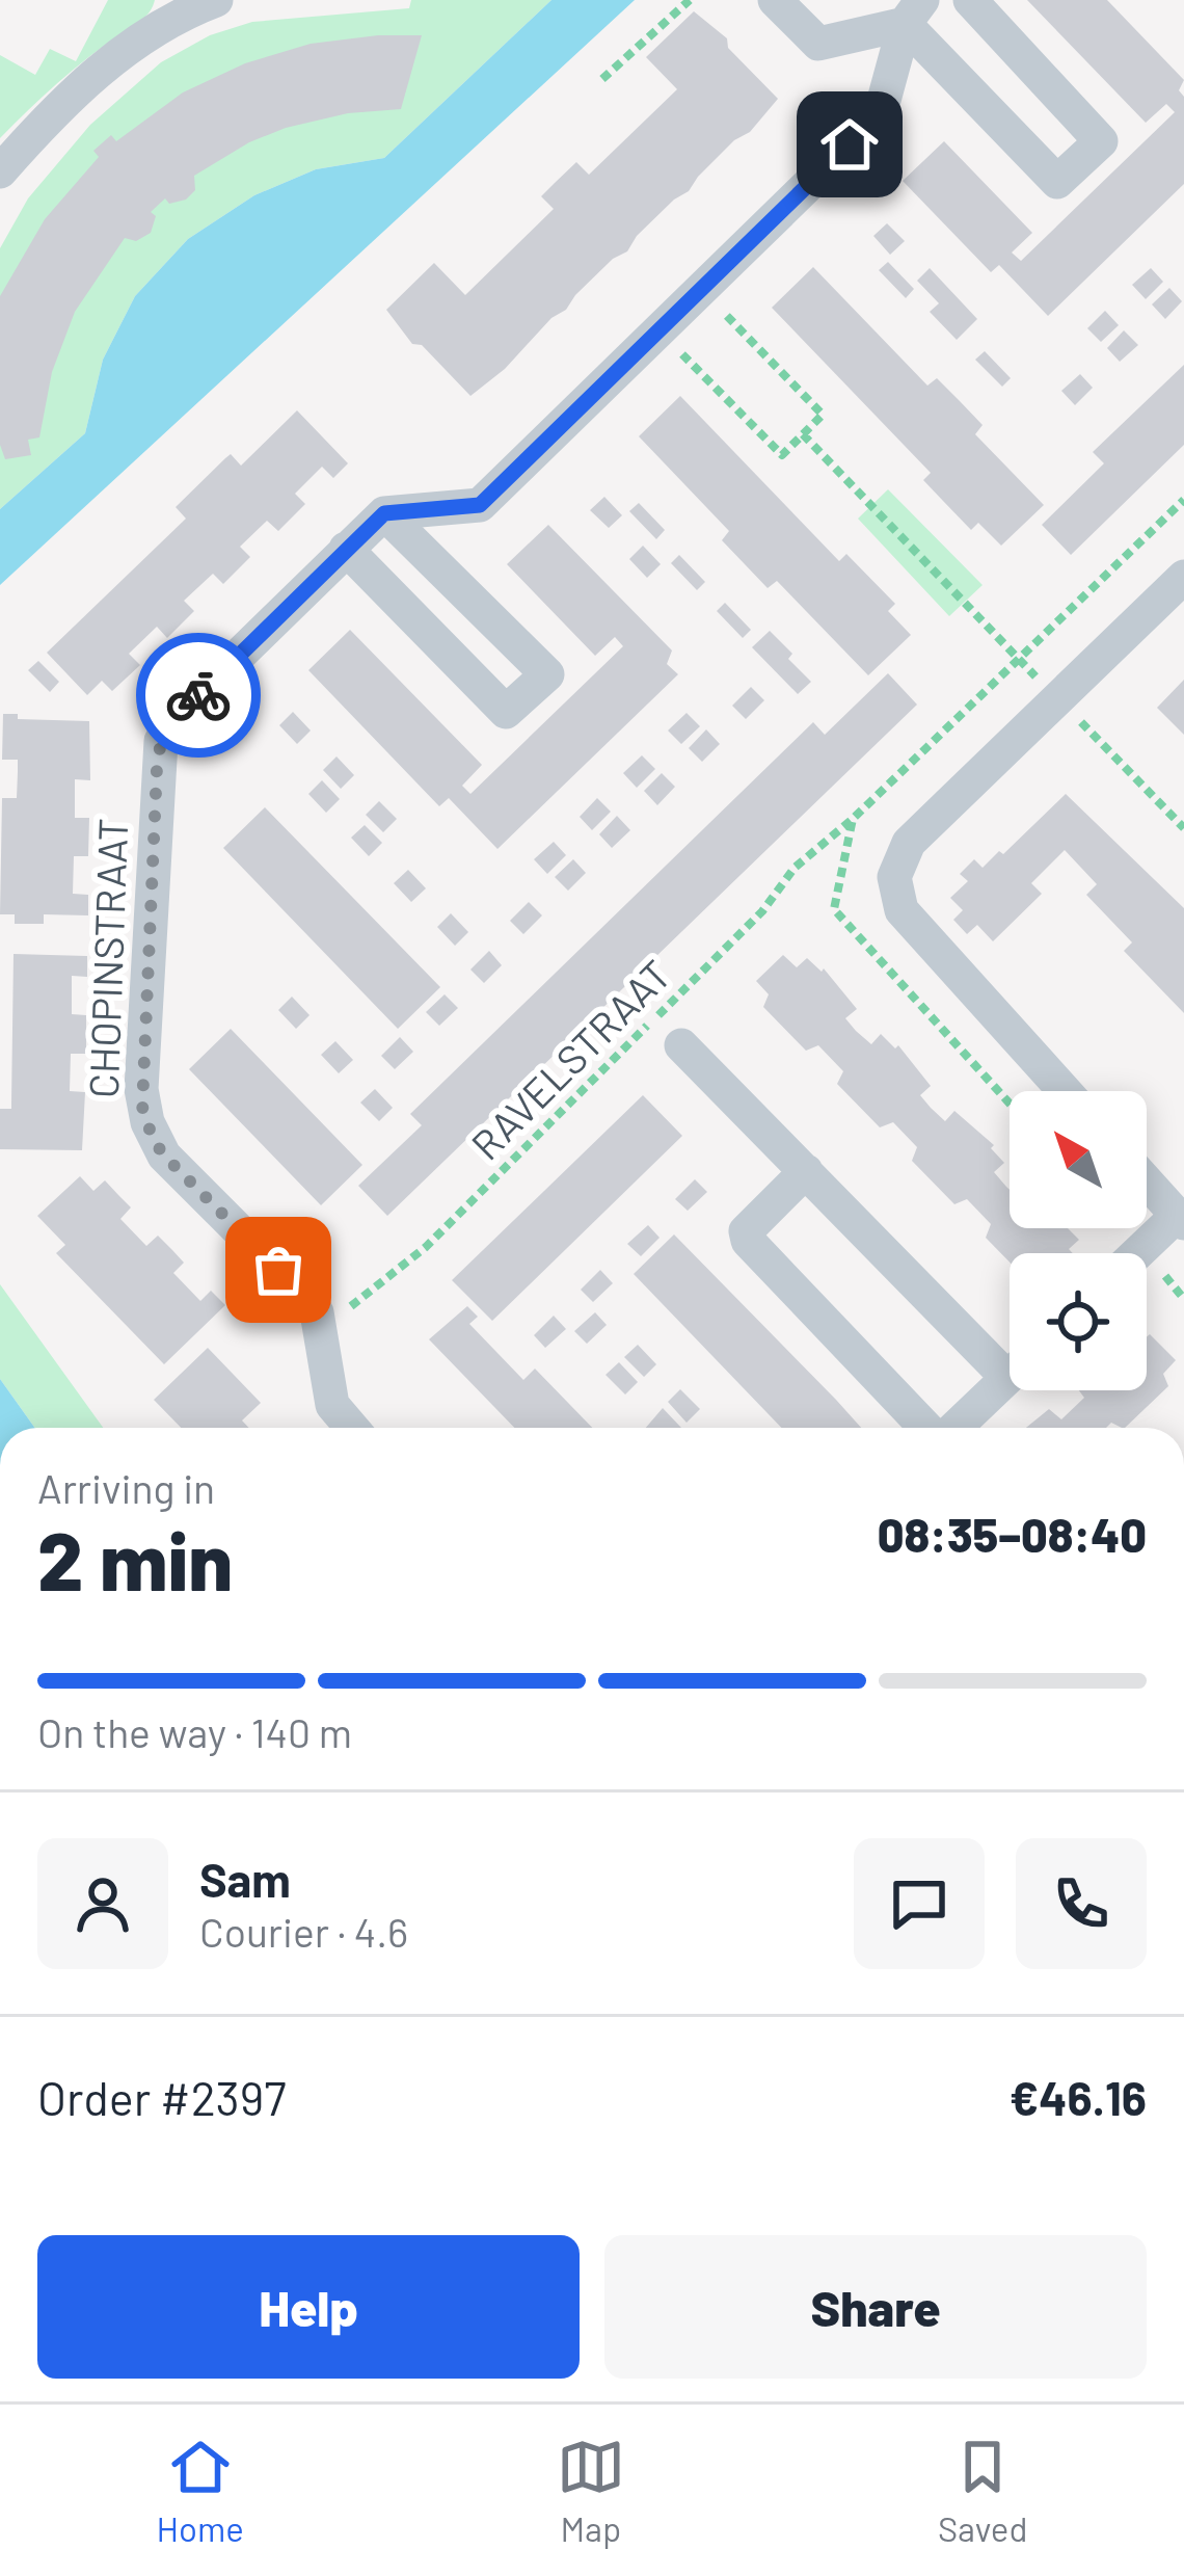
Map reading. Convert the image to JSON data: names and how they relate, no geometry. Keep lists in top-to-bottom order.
{
  "streets": {
    "street": ["CHOPINSTRAAT"],
    "path": ["RAVELSTRAAT"]
  },
  "crossings": [
    ["CHOPINSTRAAT", "RAVELSTRAAT"]
  ],
  "north": "top left",
  "page": {
    "heading": ["2 min", "Arriving in", "08:35–08:40"],
    "panel": [
      "Sam",
      "Courier · 4.6",
      "Order #2397",
      "€46.16"
    ],
    "bar": "On the way · 140 m",
    "buttons": ["Help", "Share"],
    "tabs": ["Home", "Map", "Saved"]
  }
}
